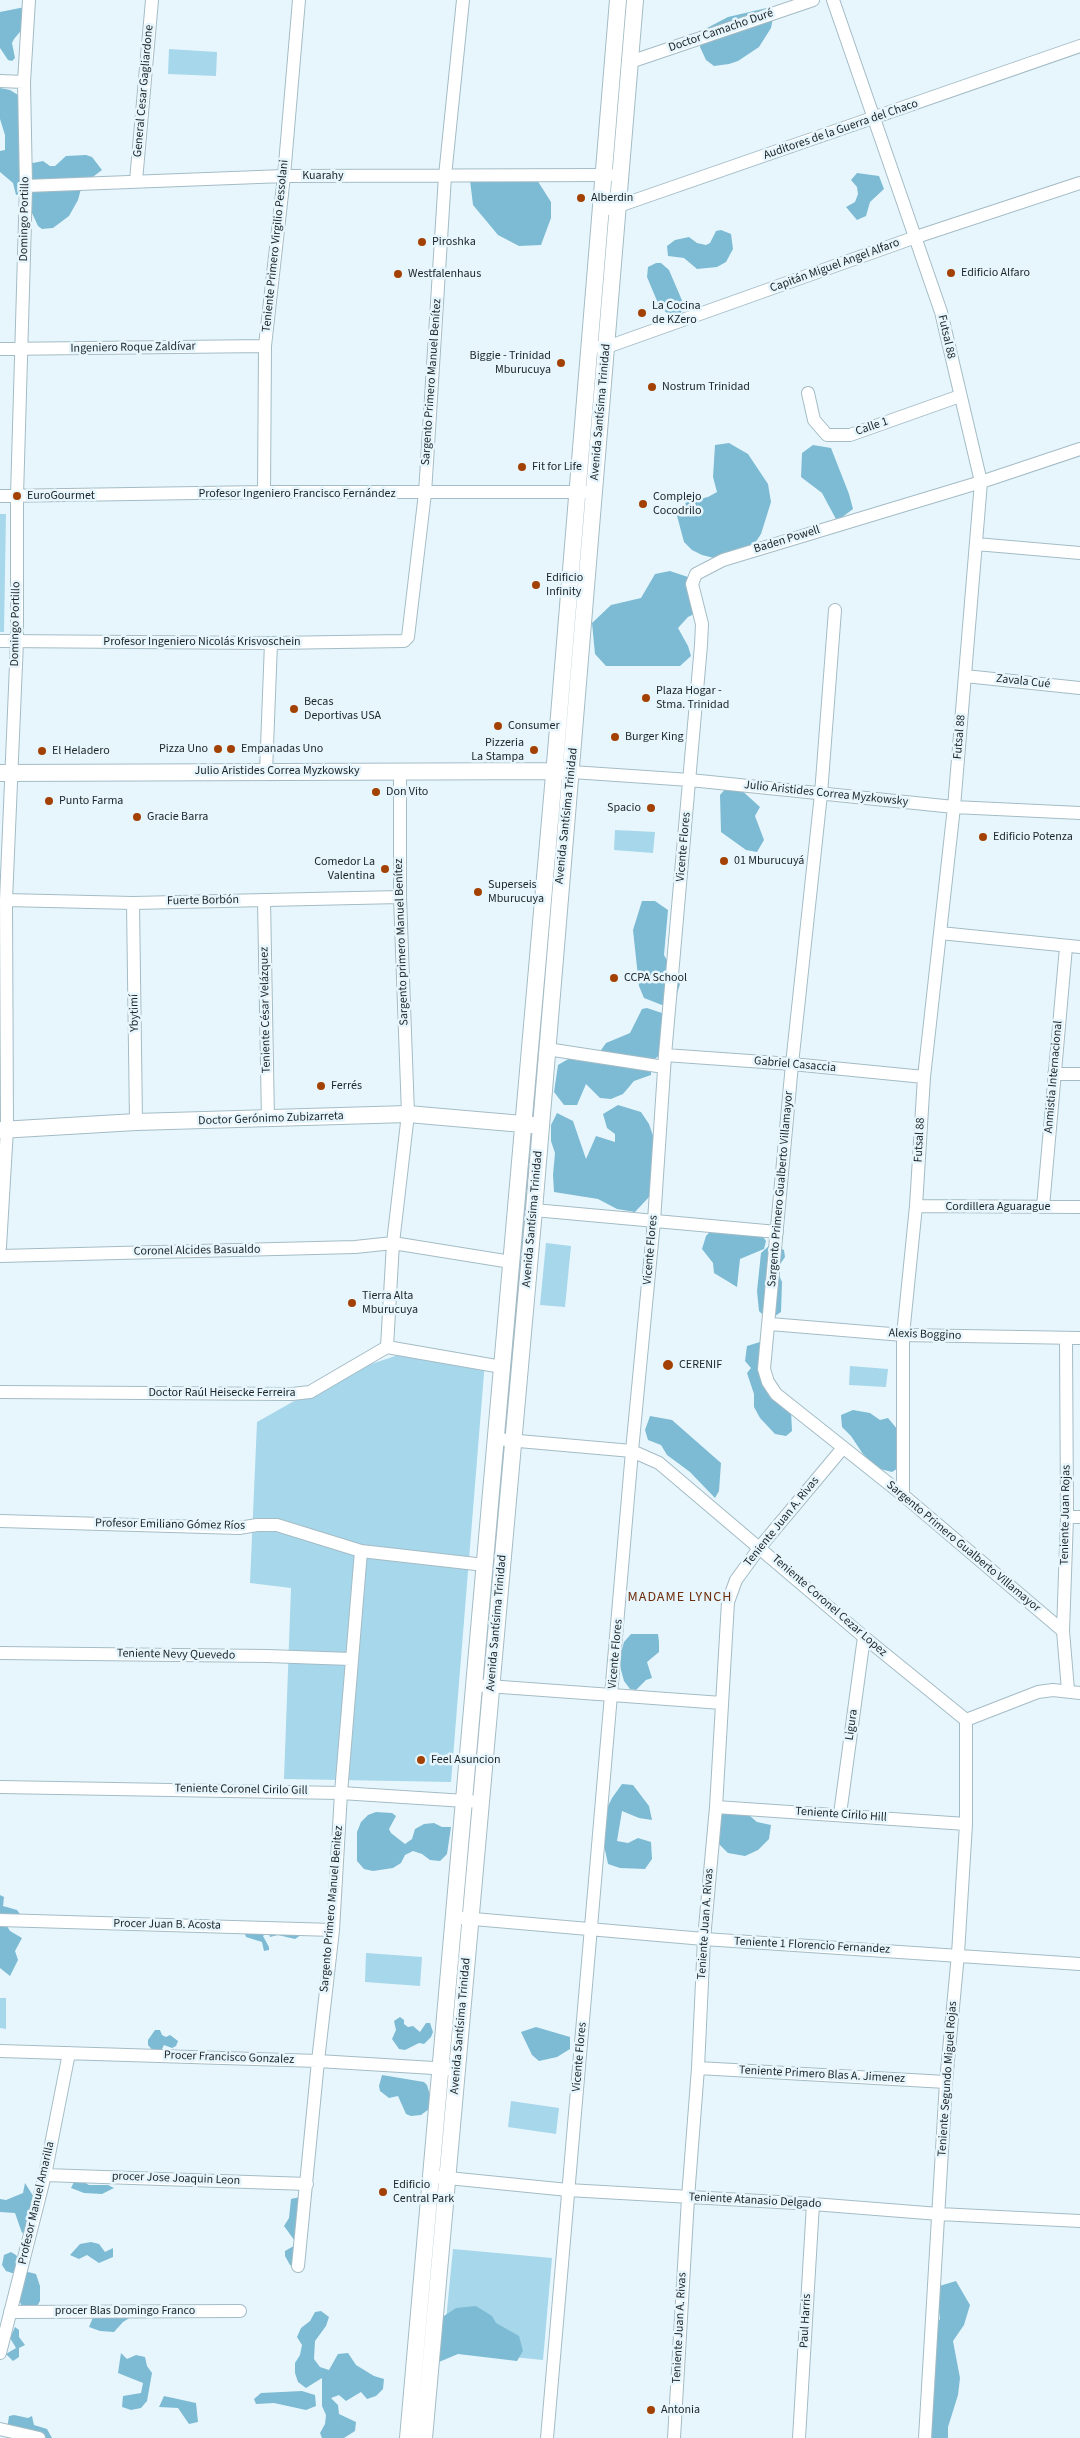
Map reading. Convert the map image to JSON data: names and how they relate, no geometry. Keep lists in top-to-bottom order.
{
  "streets": {
    "main road": ["Avenida Santísima Trinidad", "Julio Aristides Correa Myzkowsky", "Doctor Gerónimo Zubizarreta"],
    "street": [
      "Doctor Camacho Duré",
      "General Cesar Gagliardone",
      "Auditores de la Guerra del Chaco",
      "Kuarahy",
      "Domingo Portillo",
      "Teniente Primero Virgilio Pessolani",
      "Capitán Miguel Angel Alfaro",
      "Futsal 88",
      "Ingeniero Roque Zaldívar",
      "Sargento Primero Manuel Benítez",
      "Calle 1",
      "Profesor Ingeniero Francisco Fernández",
      "Baden Powell",
      "Profesor Ingeniero Nicolás Krisvoschein",
      "Zavala Cué",
      "Vicente Flores",
      "Fuerte Borbón",
      "Sargento primero Manuel Benítez",
      "Teniente César Velázquez",
      "Ybytimí",
      "Gabriel Casaccia",
      "Anmistia Internacional",
      "Sargento Primero Gualberto Villamayor",
      "Cordillera Aguarague",
      "Coronel Alcides Basualdo",
      "Alexis Boggino",
      "Doctor Raúl Heisecke Ferreira",
      "Teniente Juan Rojas",
      "Teniente Juan A. Rivas",
      "Profesor Emiliano Gómez Ríos",
      "Teniente Coronel Cezar Lopez",
      "Teniente Nevy Quevedo",
      "Ligura",
      "Teniente Coronel Cirilo Gill",
      "Teniente Cirilo Hill",
      "Sargento Primero Manuel Benitez",
      "Procer Juan B. Acosta",
      "Teniente 1 Florencio Fernandez",
      "Procer Francisco Gonzalez",
      "Teniente Primero Blas A. Jimenez",
      "Teniente Segundo Miguel Rojas",
      "procer Jose Joaquin Leon",
      "Teniente Atanasio Delgado",
      "Profesor Manuel Amarilla",
      "procer Blas Domingo Franco",
      "Paul Harris"
    ]
  },
  "crossings": [
    ["Doctor Camacho Duré", "Avenida Santísima Trinidad"],
    ["General Cesar Gagliardone", "Kuarahy"],
    ["Auditores de la Guerra del Chaco", "Futsal 88"],
    ["Auditores de la Guerra del Chaco", "Avenida Santísima Trinidad"],
    ["Kuarahy", "Domingo Portillo"],
    ["Kuarahy", "Teniente Primero Virgilio Pessolani"],
    ["Kuarahy", "Sargento Primero Manuel Benítez"],
    ["Kuarahy", "Avenida Santísima Trinidad"],
    ["Domingo Portillo", "Ingeniero Roque Zaldívar"],
    ["Domingo Portillo", "Profesor Ingeniero Francisco Fernández"],
    ["Domingo Portillo", "Profesor Ingeniero Nicolás Krisvoschein"],
    ["Domingo Portillo", "Julio Aristides Correa Myzkowsky"],
    ["Domingo Portillo", "Fuerte Borbón"],
    ["Domingo Portillo", "Doctor Gerónimo Zubizarreta"],
    ["Teniente Primero Virgilio Pessolani", "Ingeniero Roque Zaldívar"],
    ["Teniente Primero Virgilio Pessolani", "Profesor Ingeniero Francisco Fernández"],
    ["Capitán Miguel Angel Alfaro", "Futsal 88"],
    ["Capitán Miguel Angel Alfaro", "Avenida Santísima Trinidad"],
    ["Futsal 88", "Calle 1"],
    ["Futsal 88", "Baden Powell"],
    ["Futsal 88", "Zavala Cué"],
    ["Futsal 88", "Julio Aristides Correa Myzkowsky"],
    ["Futsal 88", "Gabriel Casaccia"],
    ["Futsal 88", "Sargento Primero Gualberto Villamayor"],
    ["Futsal 88", "Cordillera Aguarague"],
    ["Futsal 88", "Alexis Boggino"],
    ["Sargento Primero Manuel Benítez", "Profesor Ingeniero Francisco Fernández"],
    ["Sargento Primero Manuel Benítez", "Profesor Ingeniero Nicolás Krisvoschein"],
    ["Avenida Santísima Trinidad", "Profesor Ingeniero Francisco Fernández"],
    ["Avenida Santísima Trinidad", "Julio Aristides Correa Myzkowsky"],
    ["Avenida Santísima Trinidad", "Gabriel Casaccia"],
    ["Avenida Santísima Trinidad", "Doctor Gerónimo Zubizarreta"],
    ["Avenida Santísima Trinidad", "Coronel Alcides Basualdo"],
    ["Avenida Santísima Trinidad", "Profesor Emiliano Gómez Ríos"],
    ["Avenida Santísima Trinidad", "Teniente Coronel Cezar Lopez"],
    ["Avenida Santísima Trinidad", "Teniente Coronel Cirilo Gill"],
    ["Avenida Santísima Trinidad", "Teniente 1 Florencio Fernandez"],
    ["Avenida Santísima Trinidad", "Procer Francisco Gonzalez"],
    ["Avenida Santísima Trinidad", "Teniente Atanasio Delgado"],
    ["Baden Powell", "Julio Aristides Correa Myzkowsky"],
    ["Baden Powell", "Vicente Flores"],
    ["Julio Aristides Correa Myzkowsky", "Vicente Flores"],
    ["Julio Aristides Correa Myzkowsky", "Sargento primero Manuel Benítez"],
    ["Julio Aristides Correa Myzkowsky", "Sargento Primero Gualberto Villamayor"],
    ["Vicente Flores", "Gabriel Casaccia"],
    ["Vicente Flores", "Teniente Coronel Cezar Lopez"],
    ["Vicente Flores", "Teniente 1 Florencio Fernandez"],
    ["Vicente Flores", "Teniente Atanasio Delgado"],
    ["Fuerte Borbón", "Sargento primero Manuel Benítez"],
    ["Fuerte Borbón", "Teniente César Velázquez"],
    ["Fuerte Borbón", "Ybytimí"],
    ["Sargento primero Manuel Benítez", "Doctor Gerónimo Zubizarreta"],
    ["Teniente César Velázquez", "Doctor Gerónimo Zubizarreta"],
    ["Ybytimí", "Doctor Gerónimo Zubizarreta"],
    ["Gabriel Casaccia", "Sargento Primero Gualberto Villamayor"],
    ["Anmistia Internacional", "Cordillera Aguarague"],
    ["Sargento Primero Gualberto Villamayor", "Alexis Boggino"],
    ["Sargento Primero Gualberto Villamayor", "Teniente Juan Rojas"],
    ["Sargento Primero Gualberto Villamayor", "Teniente Juan A. Rivas"],
    ["Alexis Boggino", "Teniente Juan Rojas"],
    ["Teniente Juan A. Rivas", "Teniente Coronel Cezar Lopez"],
    ["Teniente Juan A. Rivas", "Teniente Cirilo Hill"],
    ["Teniente Juan A. Rivas", "Teniente 1 Florencio Fernandez"],
    ["Teniente Juan A. Rivas", "Teniente Primero Blas A. Jimenez"],
    ["Teniente Juan A. Rivas", "Teniente Atanasio Delgado"],
    ["Profesor Emiliano Gómez Ríos", "Sargento Primero Manuel Benitez"],
    ["Teniente Coronel Cezar Lopez", "Ligura"],
    ["Teniente Coronel Cezar Lopez", "Teniente Segundo Miguel Rojas"],
    ["Teniente Nevy Quevedo", "Sargento Primero Manuel Benitez"],
    ["Ligura", "Teniente Cirilo Hill"],
    ["Teniente Coronel Cirilo Gill", "Sargento Primero Manuel Benitez"],
    ["Teniente Cirilo Hill", "Teniente Segundo Miguel Rojas"],
    ["Sargento Primero Manuel Benitez", "Procer Juan B. Acosta"],
    ["Sargento Primero Manuel Benitez", "Procer Francisco Gonzalez"],
    ["Sargento Primero Manuel Benitez", "procer Jose Joaquin Leon"],
    ["Teniente 1 Florencio Fernandez", "Teniente Segundo Miguel Rojas"],
    ["Procer Francisco Gonzalez", "Profesor Manuel Amarilla"],
    ["Teniente Primero Blas A. Jimenez", "Teniente Segundo Miguel Rojas"],
    ["Teniente Segundo Miguel Rojas", "Teniente Atanasio Delgado"],
    ["procer Jose Joaquin Leon", "Profesor Manuel Amarilla"],
    ["Teniente Atanasio Delgado", "Paul Harris"],
    ["Profesor Manuel Amarilla", "procer Blas Domingo Franco"]
  ],
  "districts": ["MADAME LYNCH"],
  "places": [
    "Alberdin",
    "Piroshka",
    "Edificio Alfaro",
    "Westfalenhaus",
    "La Cocina de KZero",
    "Biggie - Trinidad Mburucuya",
    "Nostrum Trinidad",
    "Fit for Life",
    "EuroGourmet",
    "Complejo Cocodrilo",
    "Edificio Infinity",
    "Plaza Hogar - Stma. Trinidad",
    "Becas Deportivas USA",
    "Consumer",
    "Burger King",
    "Pizza Uno",
    "Empanadas Uno",
    "Pizzeria La Stampa",
    "El Heladero",
    "Don Vito",
    "Punto Farma",
    "Spacio",
    "Gracie Barra",
    "Edificio Potenza",
    "01 Mburucuyá",
    "Comedor La Valentina",
    "Superseis Mburucuya",
    "CCPA School",
    "Ferrés",
    "Tierra Alta Mburucuya",
    "CERENIF",
    "Feel Asuncion",
    "Edificio Central Park",
    "Antonia"
  ]
}
